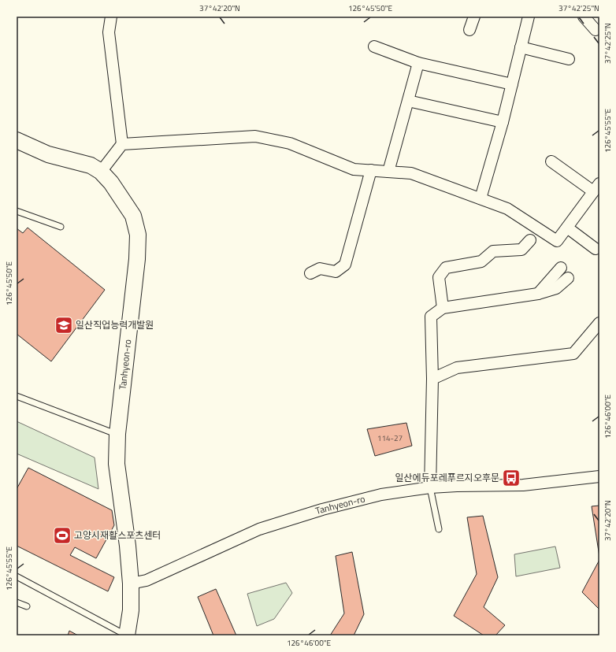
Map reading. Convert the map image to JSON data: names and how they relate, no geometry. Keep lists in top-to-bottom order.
{
  "streets": {
    "main road": ["Tanhyeon-ro"]
  },
  "places": {
    "school or university": ["일산직업능력개발원"],
    "bus stop": ["일산에듀포레푸르지오후문"],
    "sports": ["고양시재활스포츠센터"]
  },
  "house_numbers": ["114-27"],
  "coordinates": [
    "37°42'20\"N",
    "126°45'50\"E",
    "37°42'25\"N",
    "126°45'55\"E",
    "126°46'00\"E"
  ]
}
